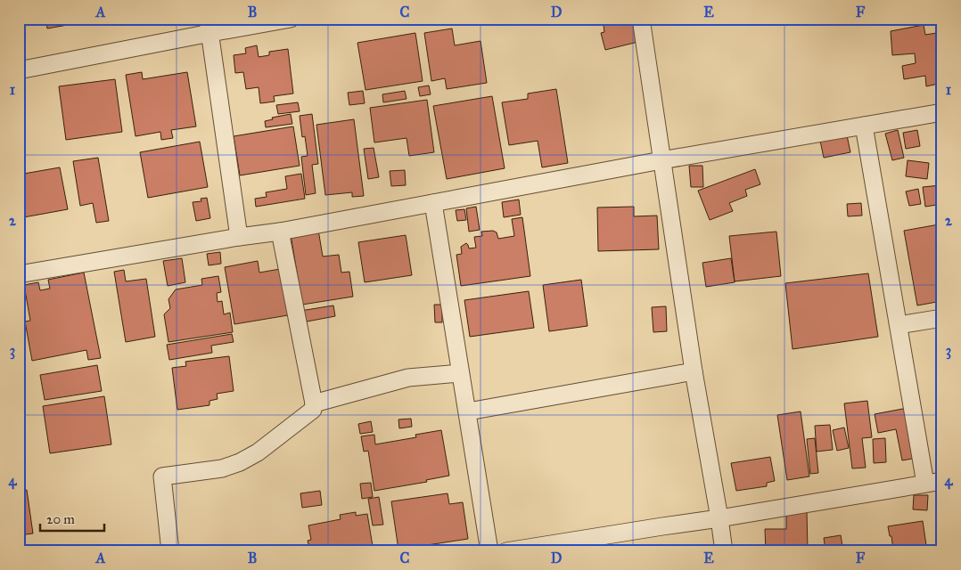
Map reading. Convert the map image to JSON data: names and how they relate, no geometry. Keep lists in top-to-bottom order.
{
  "scale_bar": "20 m",
  "grid": {
    "columns": [
      "A",
      "B",
      "C",
      "D",
      "E",
      "F"
    ],
    "rows": [
      "1",
      "2",
      "3",
      "4"
    ]
  }
}
